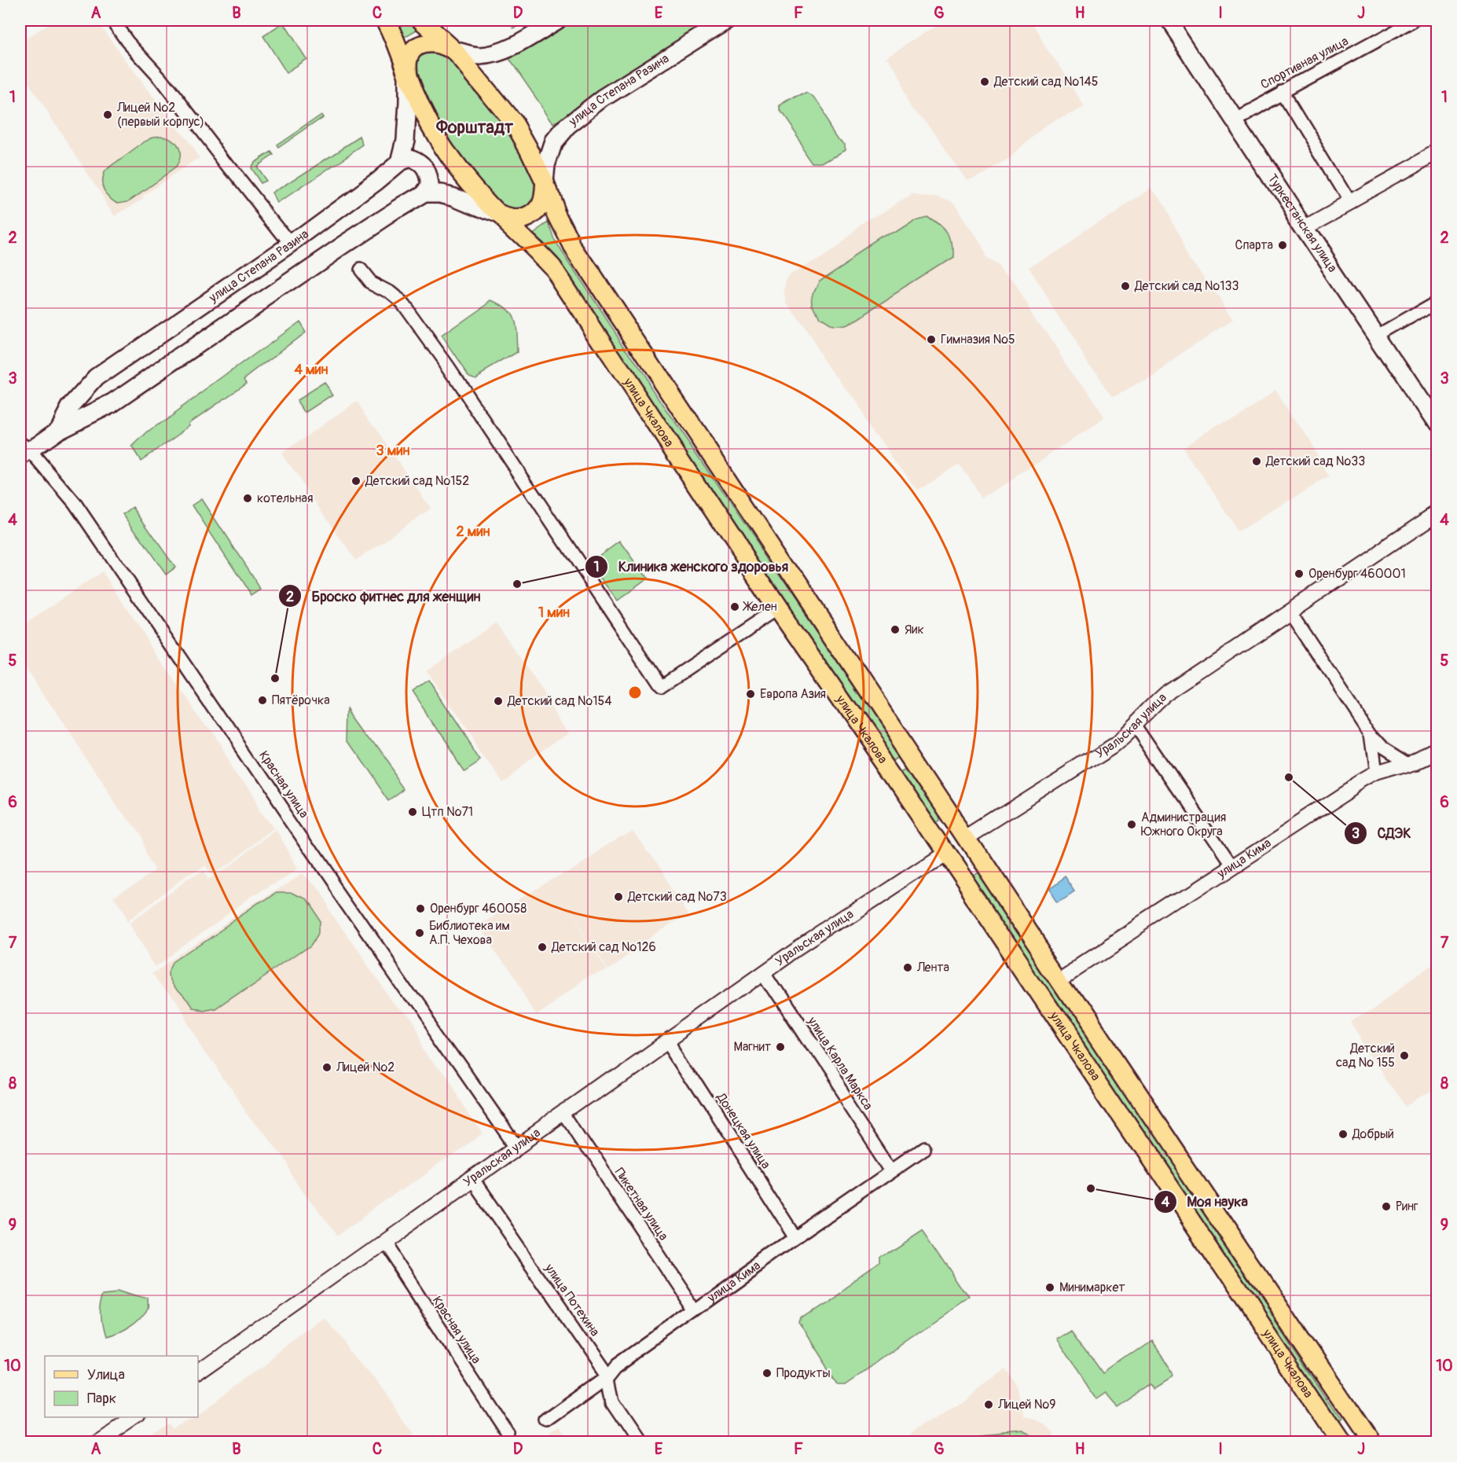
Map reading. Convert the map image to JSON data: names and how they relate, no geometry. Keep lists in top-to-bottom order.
{
  "streets": {
    "main road": [
      "улица Степана Разина",
      "Туркестанская улица",
      "улица Чкалова",
      "Уральская улица"
    ],
    "street": [
      "Спортивная улица",
      "Красная улица",
      "улица Кима",
      "улица Карла Маркса",
      "Донецкая улица",
      "Пикетная улица",
      "улица Потехина"
    ]
  },
  "crossings": [
    ["Спортивная улица", "Туркестанская улица"],
    ["улица Степана Разина", "улица Чкалова"],
    ["улица Степана Разина", "Красная улица"],
    ["улица Чкалова", "Уральская улица"],
    ["улица Чкалова", "улица Кима"],
    ["Уральская улица", "Красная улица"],
    ["Уральская улица", "улица Карла Маркса"],
    ["Уральская улица", "Донецкая улица"],
    ["Уральская улица", "Пикетная улица"],
    ["Уральская улица", "улица Потехина"],
    ["улица Кима", "улица Карла Маркса"],
    ["улица Кима", "Донецкая улица"],
    ["улица Кима", "Пикетная улица"],
    ["улица Кима", "улица Потехина"]
  ],
  "districts": ["Форштадт"],
  "places": [
    "Детский сад №145",
    "Лицей №2 (первый корпус)",
    "Спарта",
    "Детский сад №133",
    "Гимназия №5",
    "Детский сад №33",
    "Детский сад №152",
    "котельная",
    "Оренбург 460001",
    "Клиника женского здоровья",
    "Желен",
    "Яик",
    "Броско фитнес для женщин",
    "Европа Азия",
    "Пятёрочка",
    "Детский сад №154",
    "СДЭК",
    "Цтп №71",
    "Администрация Южного Округа",
    "Детский сад №73",
    "Оренбург 460058",
    "Библиотека им А.П. Чехова",
    "Детский сад №126",
    "Лента",
    "Магнит",
    "Детский сад № 155",
    "Лицей №2",
    "Добрый",
    "Моя наука",
    "Ринг",
    "Минимаркет",
    "Продукты",
    "Лицей №9"
  ],
  "legend": ["Улица", "Парк"],
  "grid": {
    "columns": [
      "A",
      "B",
      "C",
      "D",
      "E",
      "F",
      "G",
      "H",
      "I",
      "J"
    ],
    "rows": [
      "1",
      "2",
      "3",
      "4",
      "5",
      "6",
      "7",
      "8",
      "9",
      "10"
    ]
  },
  "rings": [
    "4 мин",
    "3 мин",
    "2 мин",
    "1 мин"
  ]
}
